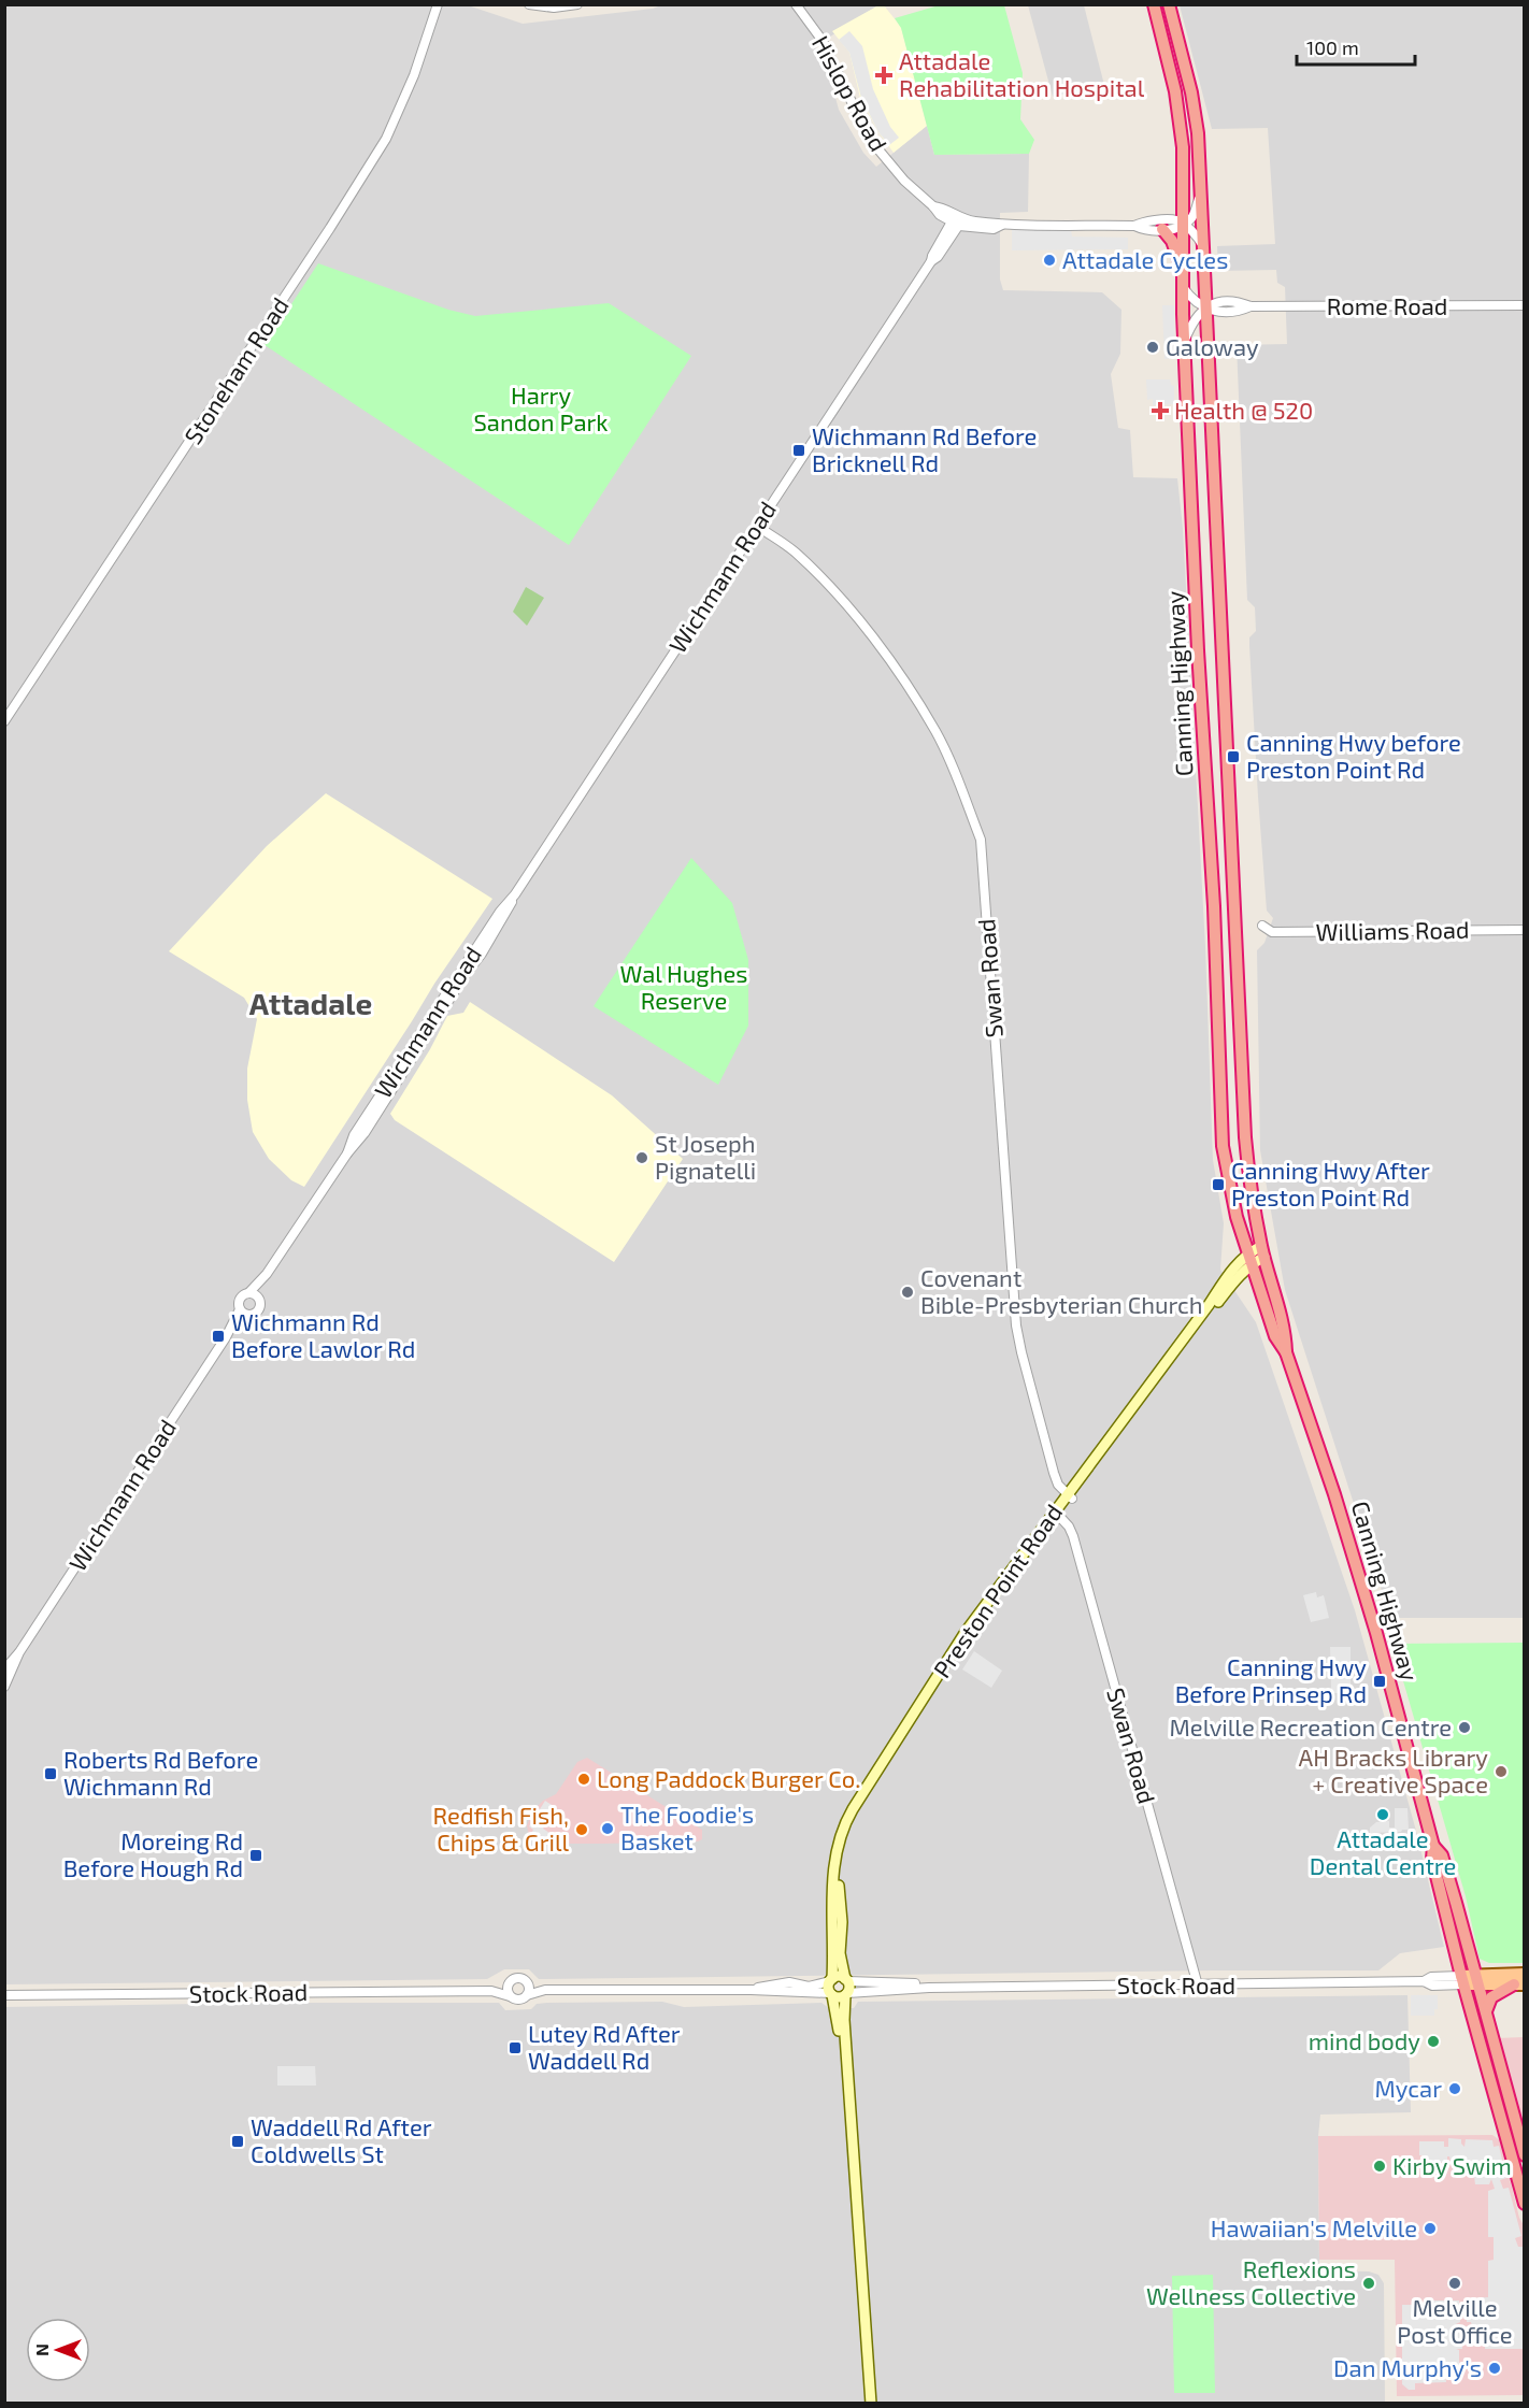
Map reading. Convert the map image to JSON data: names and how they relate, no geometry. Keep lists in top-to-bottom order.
{
  "streets": {
    "highway": ["Canning Highway"],
    "main road": ["Preston Point Road", "Stock Road"],
    "street": [
      "Hislop Road",
      "Rome Road",
      "Stoneham Road",
      "Wichmann Road",
      "Williams Road",
      "Swan Road"
    ]
  },
  "crossings": [
    ["Hislop Road", "Wichmann Road"],
    ["Rome Road", "Canning Highway"],
    ["Wichmann Road", "Swan Road"],
    ["Canning Highway", "Preston Point Road"],
    ["Canning Highway", "Stock Road"],
    ["Swan Road", "Preston Point Road"],
    ["Swan Road", "Stock Road"],
    ["Preston Point Road", "Stock Road"]
  ],
  "districts": ["Attadale"],
  "parks": ["Harry Sandon Park", "Wal Hughes Reserve"],
  "places": {
    "health": ["Attadale Rehabilitation Hospital", "Health @ 520"],
    "other": [
      "Attadale Cycles",
      "Galoway",
      "St Joseph Pignatelli",
      "Covenant Bible-Presbyterian Church",
      "Melville Recreation Centre",
      "AH Bracks Library + Creative Space",
      "Long Paddock Burger Co.",
      "Attadale Dental Centre",
      "The Foodie's Basket",
      "Redfish Fish, Chips & Grill",
      "mind body",
      "Mycar",
      "Kirby Swim",
      "Hawaiian's Melville",
      "Reflexions Wellness Collective",
      "Melville Post Office",
      "Dan Murphy's"
    ],
    "transit": [
      "Wichmann Rd Before Bricknell Rd",
      "Canning Hwy before Preston Point Rd",
      "Canning Hwy After Preston Point Rd",
      "Wichmann Rd Before Lawlor Rd",
      "Canning Hwy Before Prinsep Rd",
      "Roberts Rd Before Wichmann Rd",
      "Moreing Rd Before Hough Rd",
      "Lutey Rd After Waddell Rd",
      "Waddell Rd After Coldwells St"
    ]
  },
  "scale_bar": "100 m",
  "north": "left"
}
